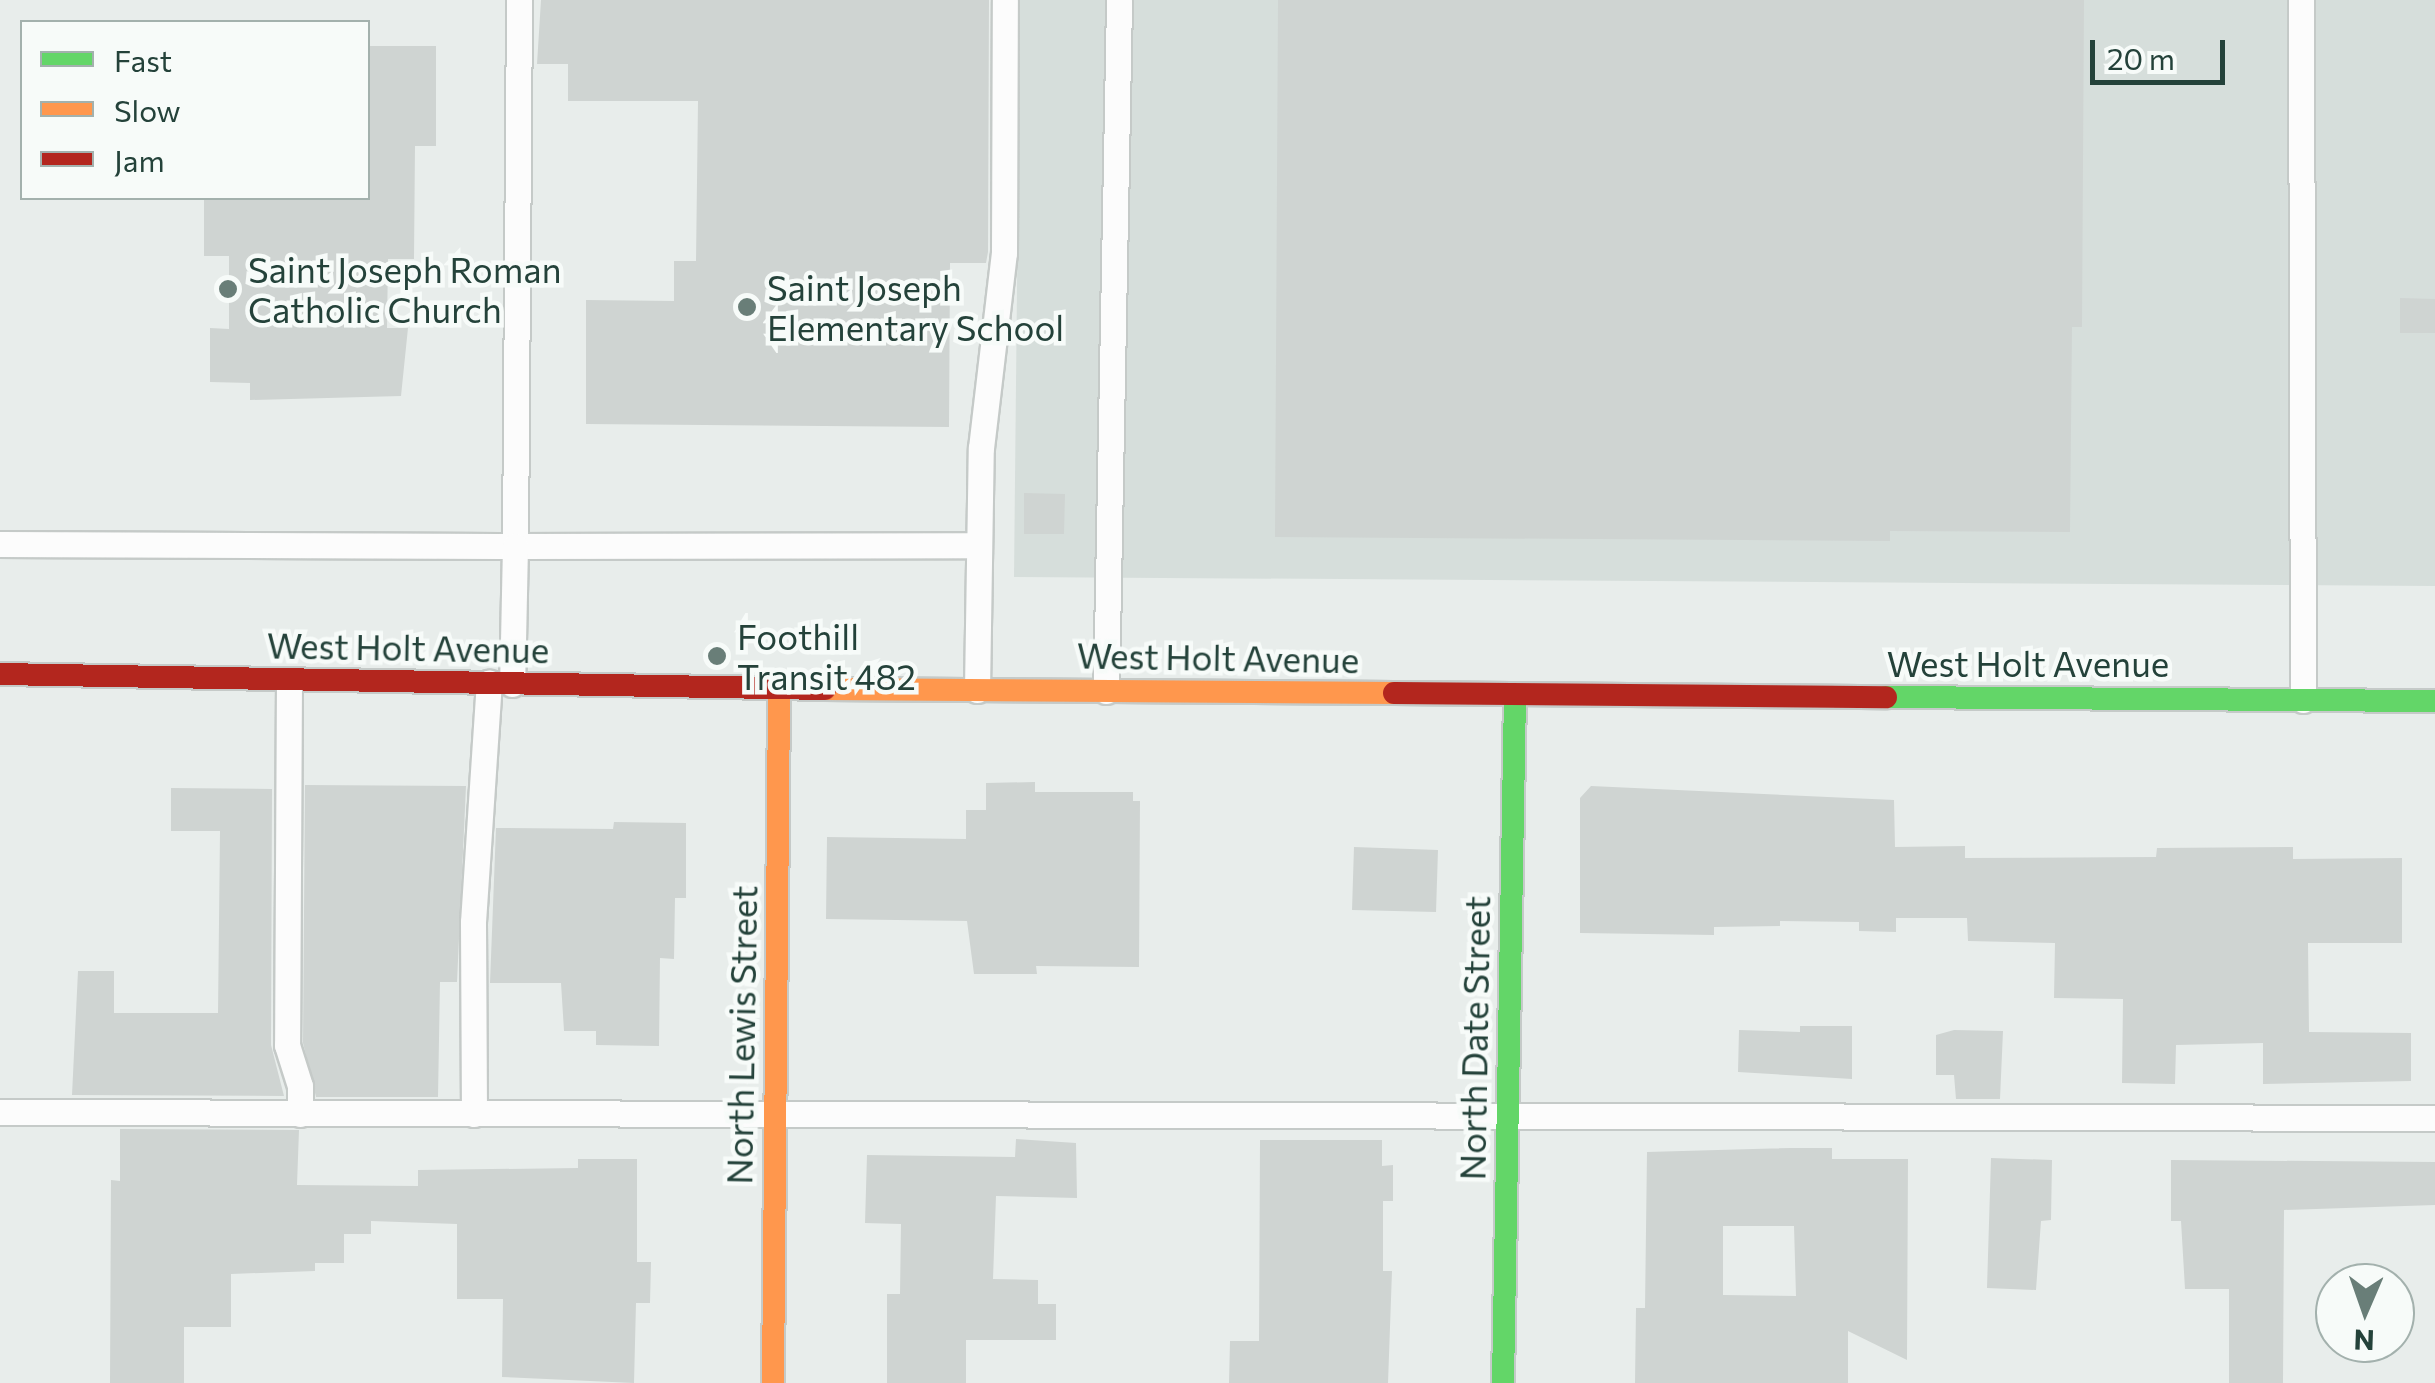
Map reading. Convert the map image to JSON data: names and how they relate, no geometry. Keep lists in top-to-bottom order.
{
  "streets": {
    "main road": ["West Holt Avenue", "North Lewis Street", "North Date Street"]
  },
  "crossings": [
    ["West Holt Avenue", "North Lewis Street"],
    ["West Holt Avenue", "North Date Street"]
  ],
  "places": ["Saint Joseph Roman Catholic Church", "Saint Joseph Elementary School", "Foothill Transit 482"],
  "legend": ["Fast", "Slow", "Jam"],
  "scale_bar": "20 m",
  "north": "bottom"
}
